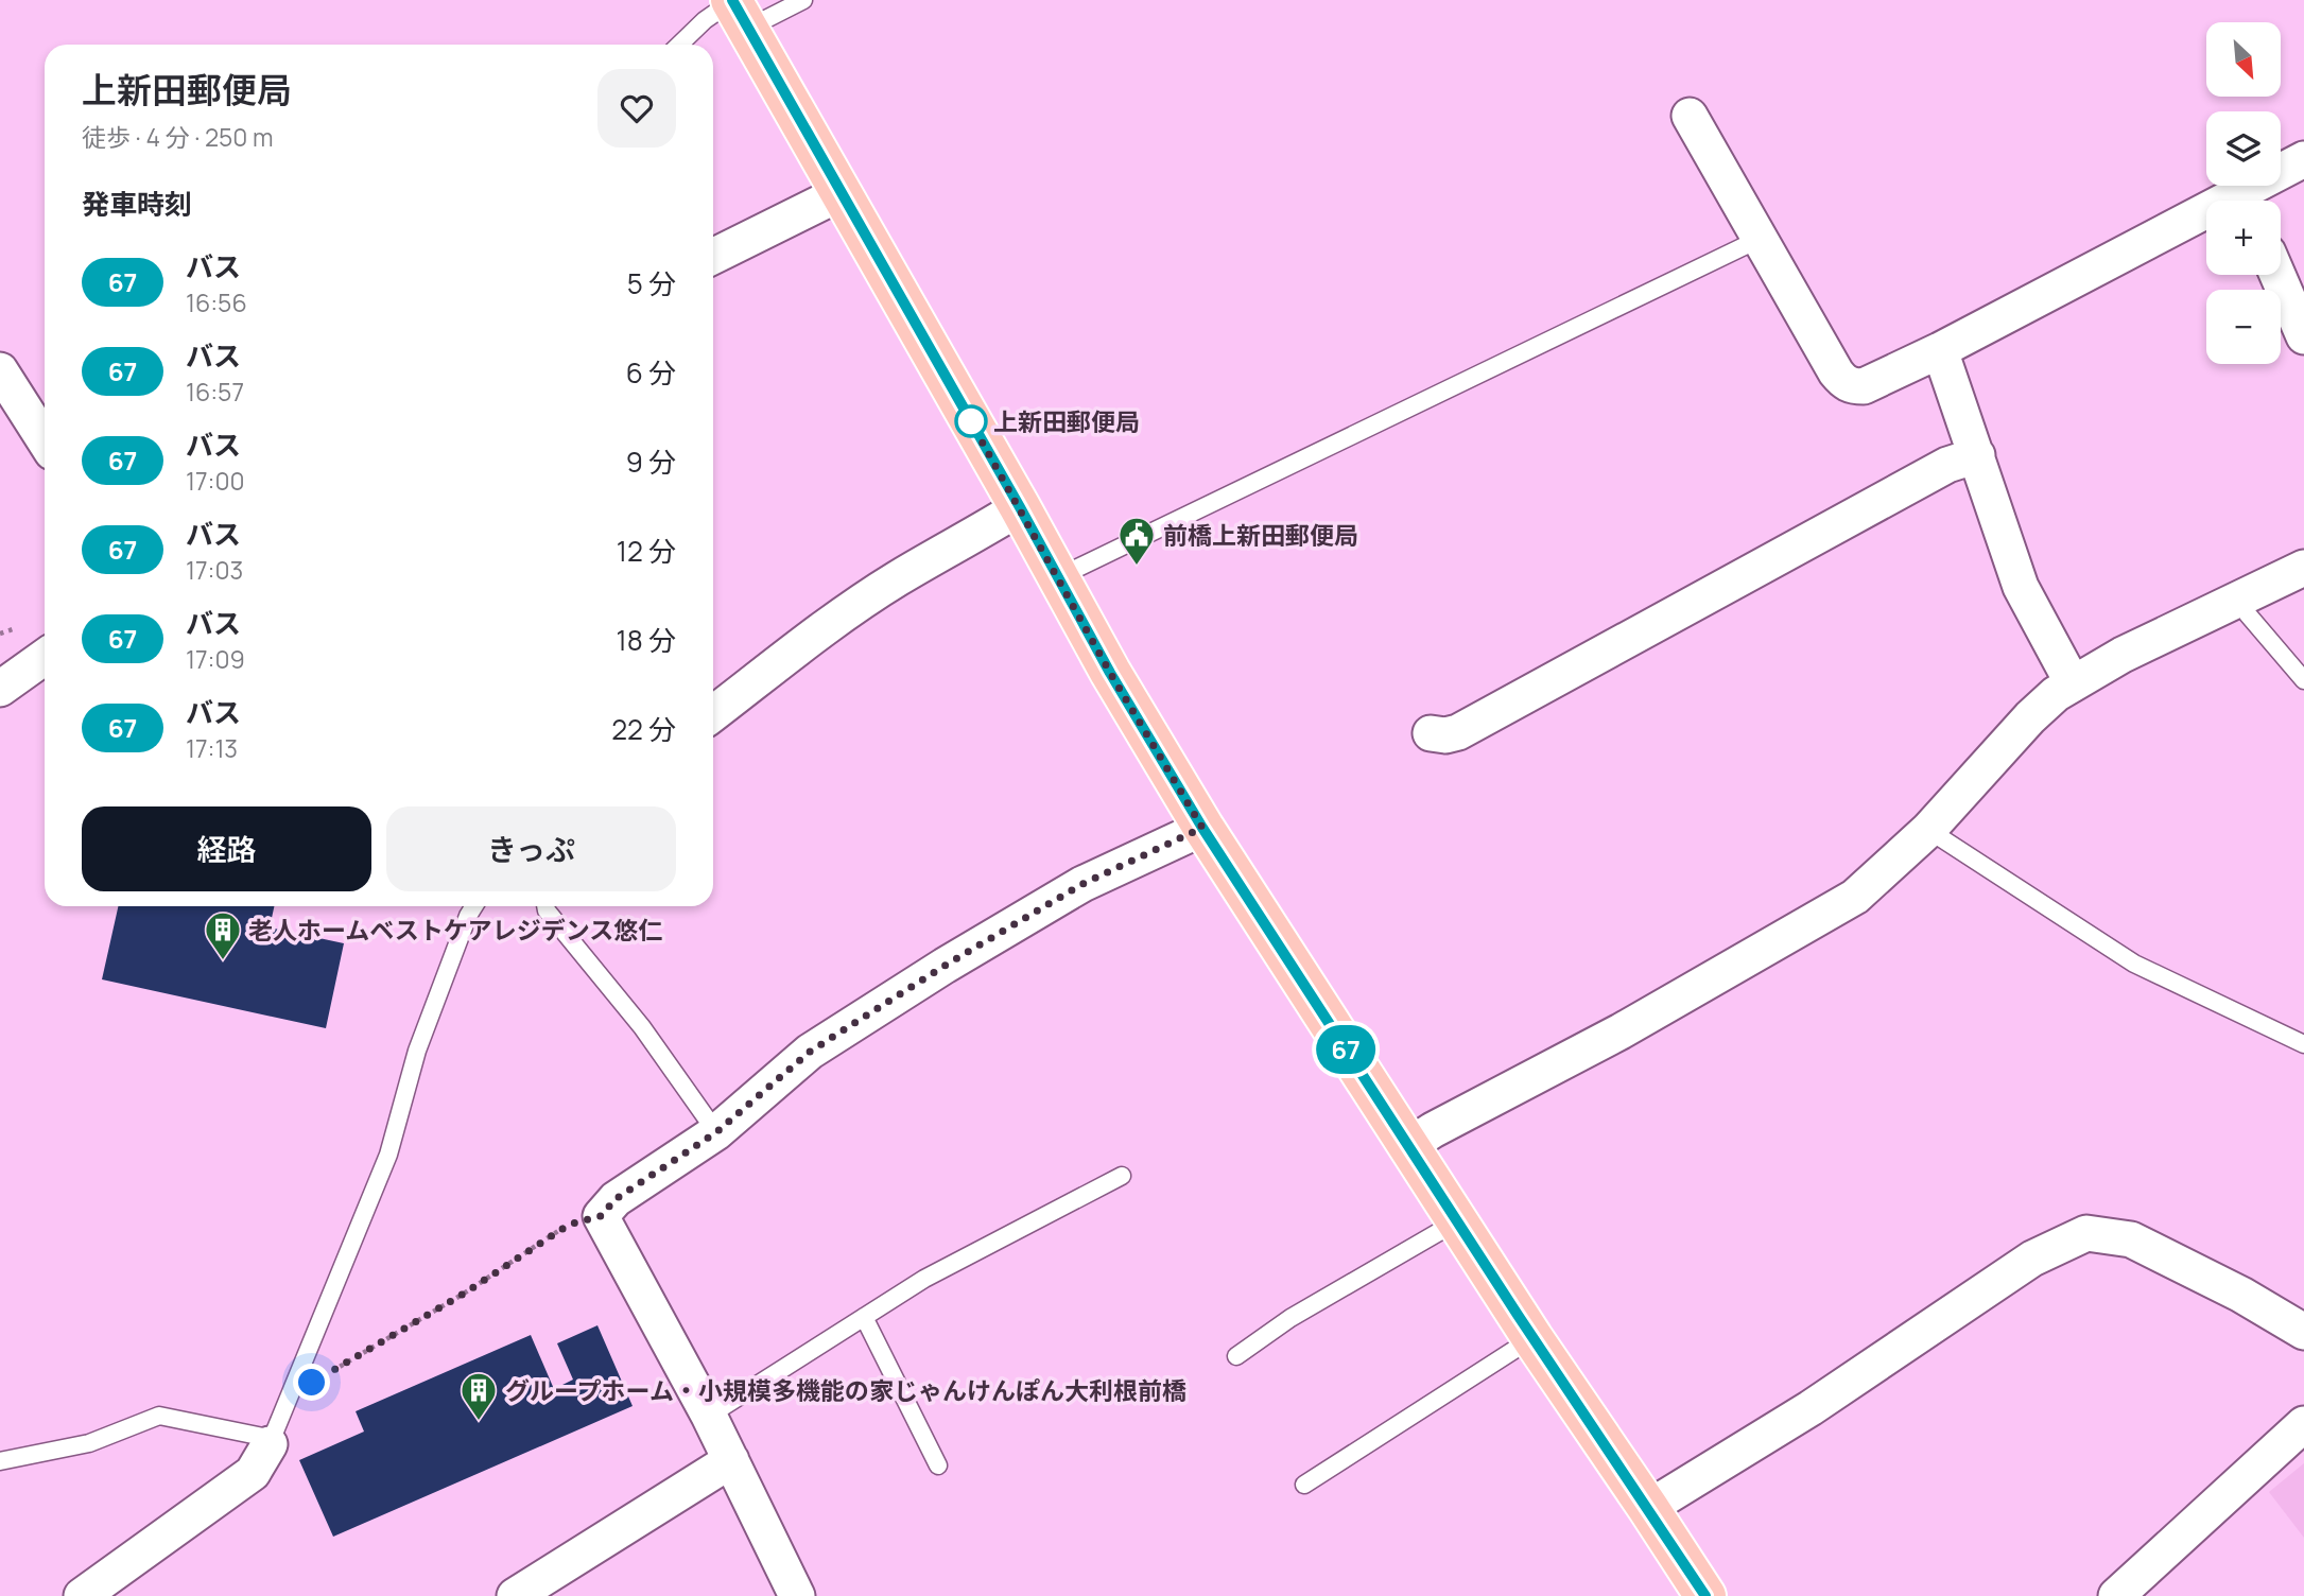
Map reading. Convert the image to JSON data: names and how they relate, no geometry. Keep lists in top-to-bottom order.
{
  "places": {
    "other": ["上新田郵便局"],
    "public building": ["前橋上新田郵便局"],
    "building": ["老人ホームベストケアレジデンス悠仁", "グループホーム・小規模多機能の家じゃんけんぽん大利根前橋"]
  },
  "lines": ["bus line 67"],
  "north": "bottom right",
  "page": {
    "on_map": "67",
    "map_buttons": ["+", "−"],
    "heading": [
      ["上新田郵便局", "徒歩 · 4 分 · 250 m"],
      "発車時刻"
    ],
    "list": [
      {
        "mark": "67",
        "name": "バス",
        "note": "16:56",
        "value": "5 分"
      },
      {
        "mark": "67",
        "name": "バス",
        "note": "16:57",
        "value": "6 分"
      },
      {
        "mark": "67",
        "name": "バス",
        "note": "17:00",
        "value": "9 分"
      },
      {
        "mark": "67",
        "name": "バス",
        "note": "17:03",
        "value": "12 分"
      },
      {
        "mark": "67",
        "name": "バス",
        "note": "17:09",
        "value": "18 分"
      },
      {
        "mark": "67",
        "name": "バス",
        "note": "17:13",
        "value": "22 分"
      }
    ],
    "buttons": ["経路", "きっぷ"]
  }
}
